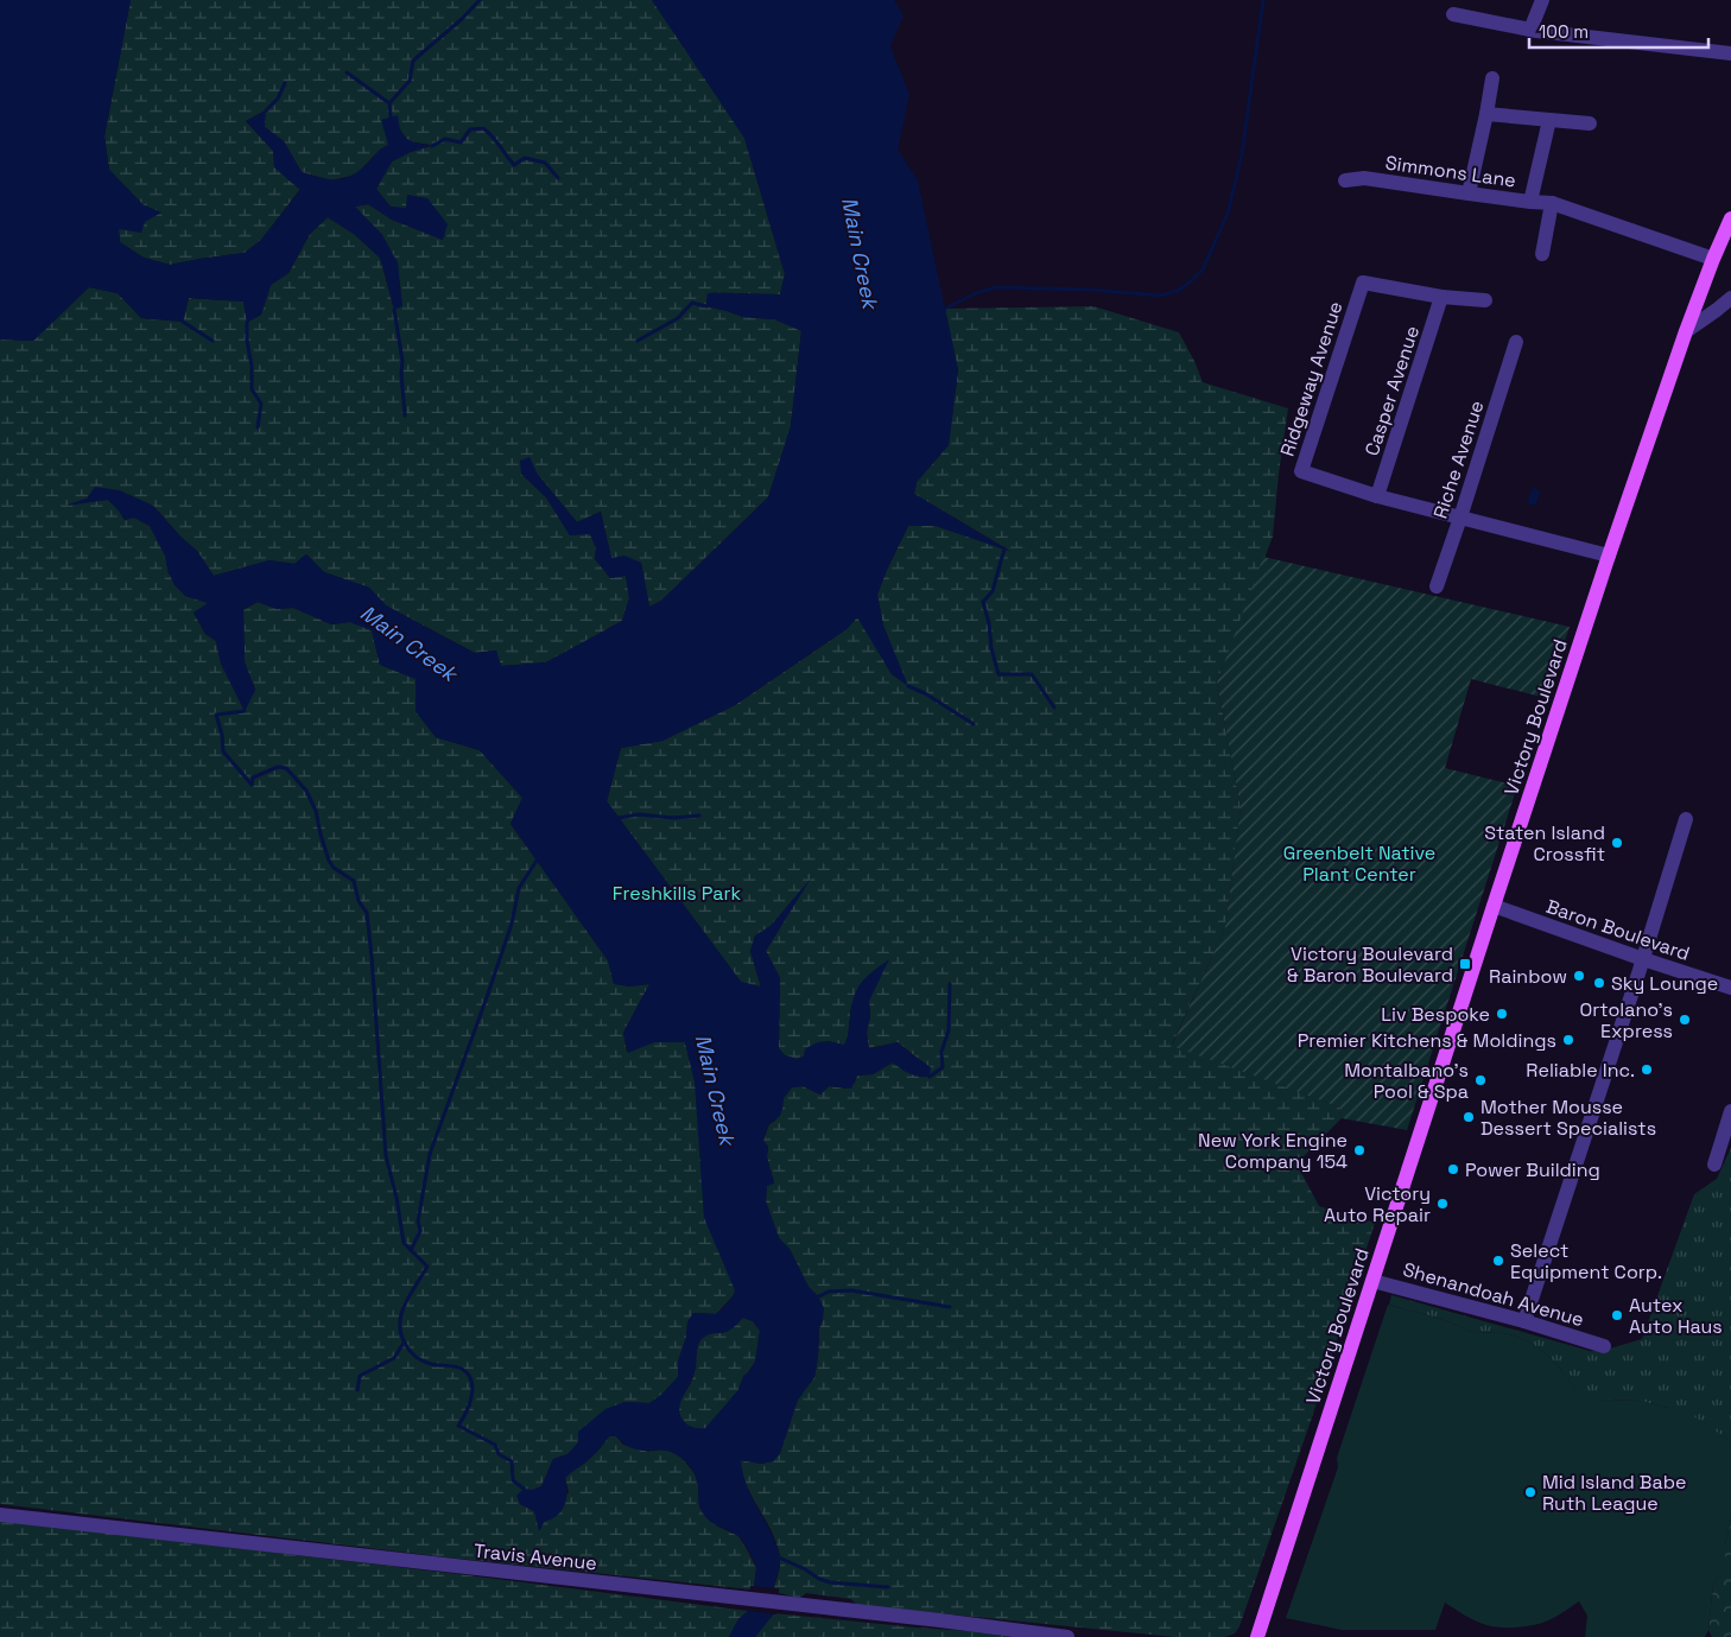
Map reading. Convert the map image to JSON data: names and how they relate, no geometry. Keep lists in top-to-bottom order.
{
  "streets": {
    "main road": ["Victory Boulevard"],
    "street": [
      "Simmons Lane",
      "Ridgeway Avenue",
      "Casper Avenue",
      "Riche Avenue",
      "Baron Boulevard",
      "Shenandoah Avenue",
      "Travis Avenue"
    ]
  },
  "crossings": [
    ["Simmons Lane", "Victory Boulevard"],
    ["Ridgeway Avenue", "Casper Avenue"],
    ["Ridgeway Avenue", "Riche Avenue"],
    ["Ridgeway Avenue", "Victory Boulevard"],
    ["Victory Boulevard", "Baron Boulevard"],
    ["Victory Boulevard", "Shenandoah Avenue"]
  ],
  "water": ["Main Creek"],
  "parks": ["Greenbelt Native Plant Center", "Freshkills Park"],
  "places": {
    "other": [
      "Staten Island Crossfit",
      "Rainbow",
      "Sky Lounge",
      "Liv Bespoke",
      "Ortolano's Express",
      "Premier Kitchens & Moldings",
      "Reliable Inc.",
      "Montalbano's Pool & Spa",
      "Mother Mousse Dessert Specialists",
      "New York Engine Company 154",
      "Power Building",
      "Victory Auto Repair",
      "Select Equipment Corp.",
      "Autex Auto Haus",
      "Mid Island Babe Ruth League"
    ],
    "transit": ["Victory Boulevard & Baron Boulevard"]
  },
  "scale_bar": "100 m"
}
